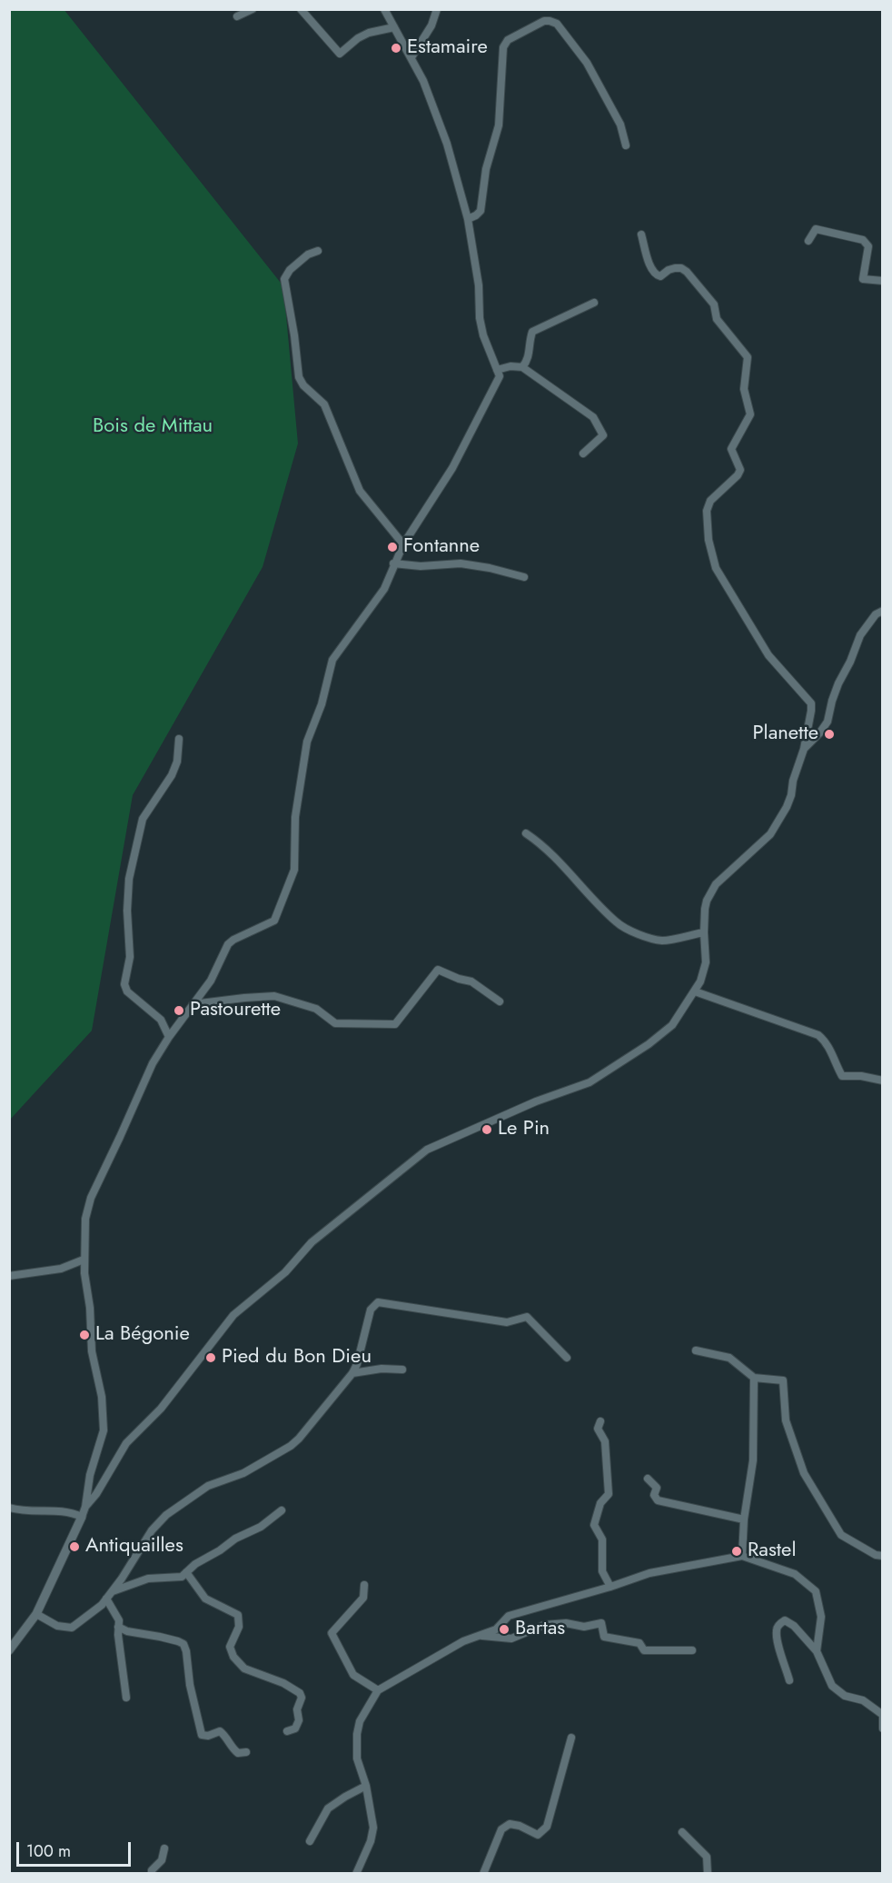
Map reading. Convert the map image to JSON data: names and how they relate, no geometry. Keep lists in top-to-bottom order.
{
  "parks": ["Bois de Mittau"],
  "places": [
    "Estamaire",
    "Fontanne",
    "Planette",
    "Pastourette",
    "Le Pin",
    "La Bégonie",
    "Pied du Bon Dieu",
    "Antiquailles",
    "Rastel",
    "Bartas"
  ],
  "scale_bar": "100 m"
}
